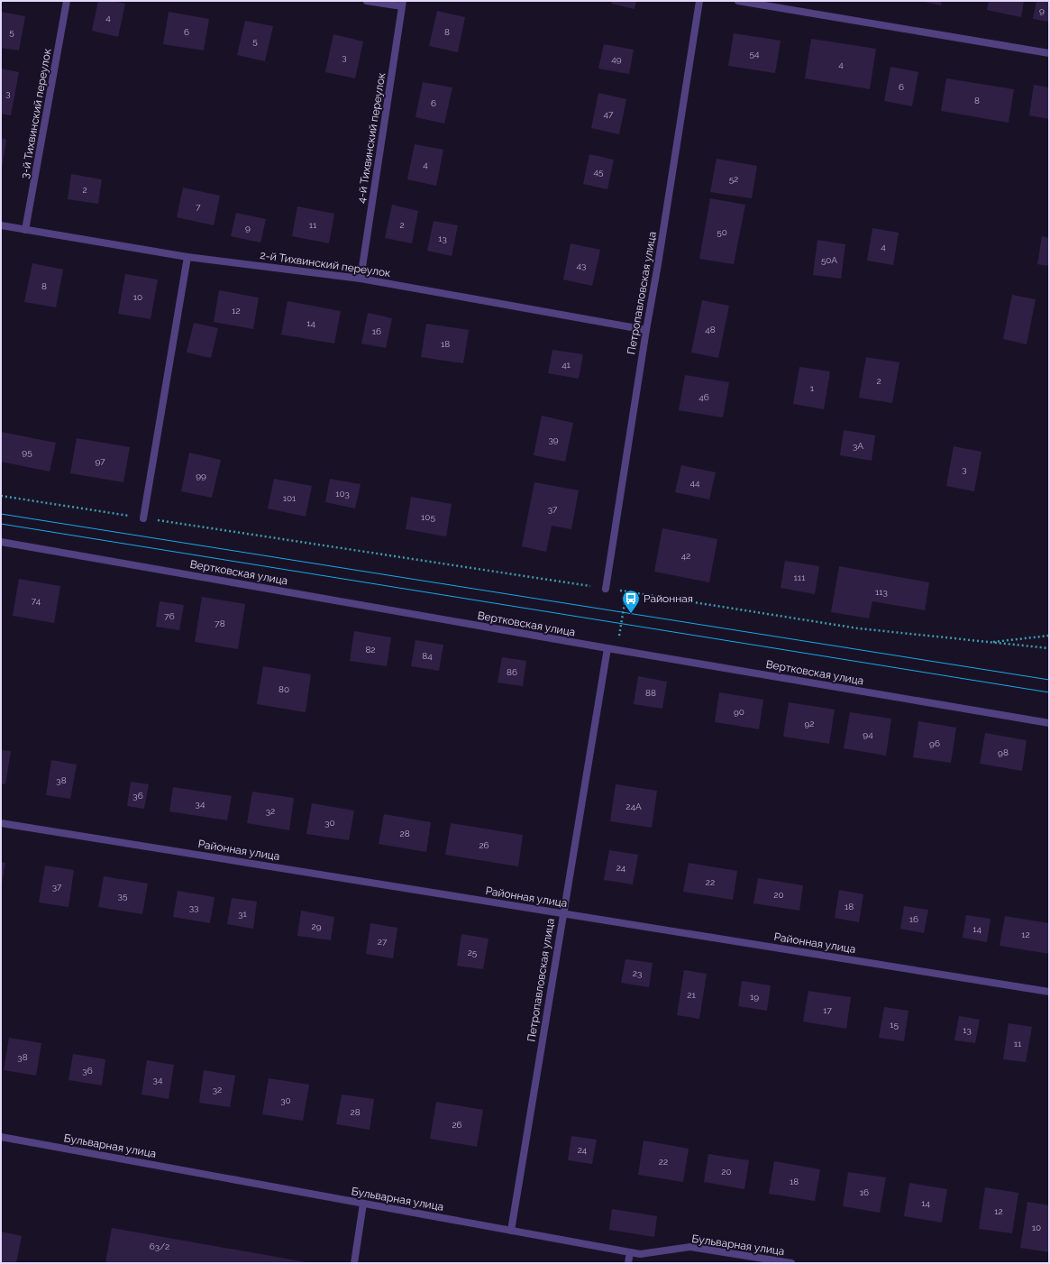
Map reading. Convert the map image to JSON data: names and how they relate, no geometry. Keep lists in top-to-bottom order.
{
  "streets": {
    "street": [
      "3-й Тихвинский переулок",
      "4-й Тихвинский переулок",
      "2-й Тихвинский переулок",
      "Петропавловская улица",
      "Вертковская улица",
      "Районная улица",
      "Бульварная улица"
    ]
  },
  "crossings": [
    ["3-й Тихвинский переулок", "2-й Тихвинский переулок"],
    ["4-й Тихвинский переулок", "2-й Тихвинский переулок"],
    ["2-й Тихвинский переулок", "Петропавловская улица"],
    ["Петропавловская улица", "Вертковская улица"],
    ["Петропавловская улица", "Районная улица"],
    ["Петропавловская улица", "Бульварная улица"]
  ],
  "places": {
    "bus stop": ["Районная"]
  },
  "house_numbers": [
    "9",
    "4",
    "5",
    "6",
    "8",
    "5",
    "54",
    "3",
    "49",
    "4",
    "6",
    "3",
    "8",
    "6",
    "47",
    "4",
    "45",
    "52",
    "2",
    "7",
    "11",
    "2",
    "9",
    "50",
    "13",
    "4",
    "50А",
    "43",
    "8",
    "10",
    "12",
    "14",
    "48",
    "16",
    "18",
    "41",
    "2",
    "1",
    "46",
    "39",
    "3А",
    "95",
    "97",
    "3",
    "99",
    "44",
    "103",
    "101",
    "37",
    "105",
    "42",
    "111",
    "113",
    "74",
    "76",
    "78",
    "82",
    "84",
    "86",
    "80",
    "88",
    "90",
    "92",
    "94",
    "96",
    "98",
    "38",
    "36",
    "34",
    "24А",
    "32",
    "30",
    "28",
    "26",
    "24",
    "22",
    "37",
    "20",
    "35",
    "18",
    "33",
    "31",
    "16",
    "29",
    "14",
    "12",
    "27",
    "25",
    "23",
    "21",
    "19",
    "17",
    "15",
    "13",
    "11",
    "38",
    "36",
    "34",
    "32",
    "30",
    "28",
    "26",
    "24",
    "22",
    "20",
    "18",
    "16",
    "14",
    "12",
    "10",
    "63/2"
  ]
}
